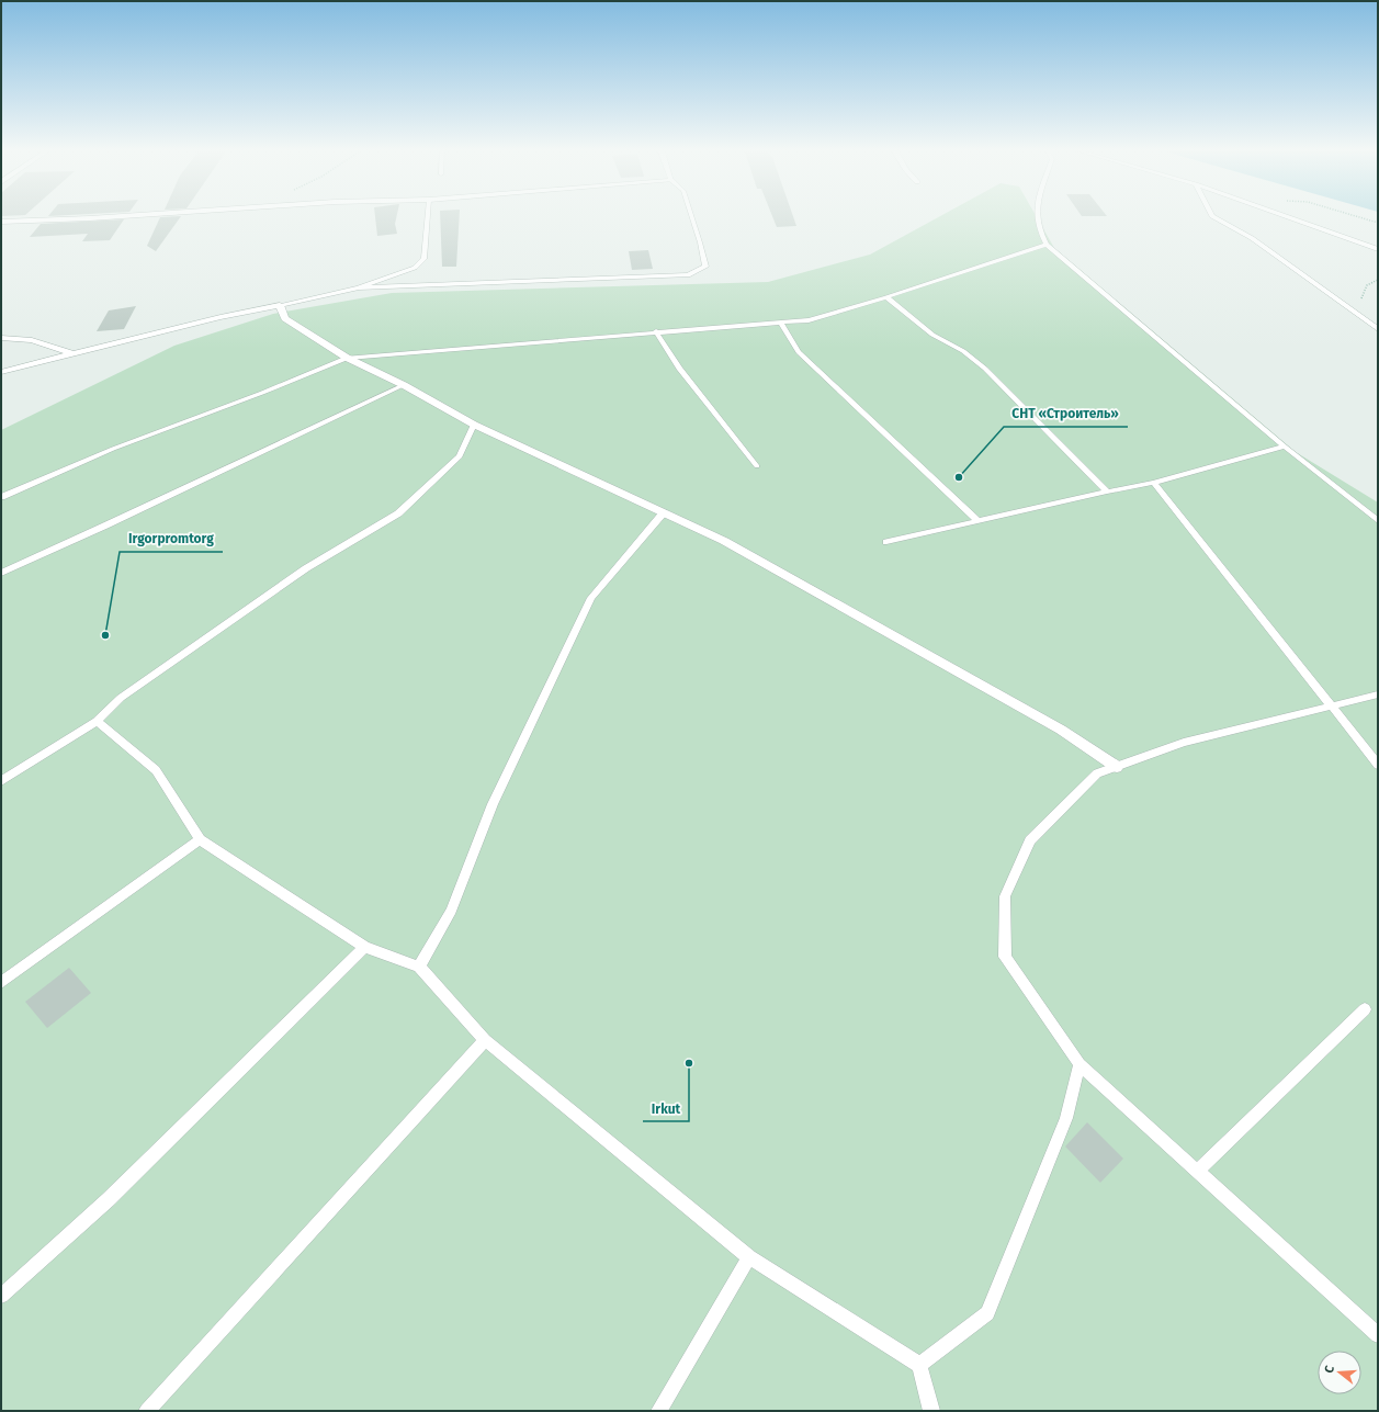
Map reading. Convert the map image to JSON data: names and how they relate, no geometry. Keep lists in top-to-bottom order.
{
  "places": ["СНТ «Строитель»", "Irgorpromtorg", "Irkut"],
  "north": "left"
}
